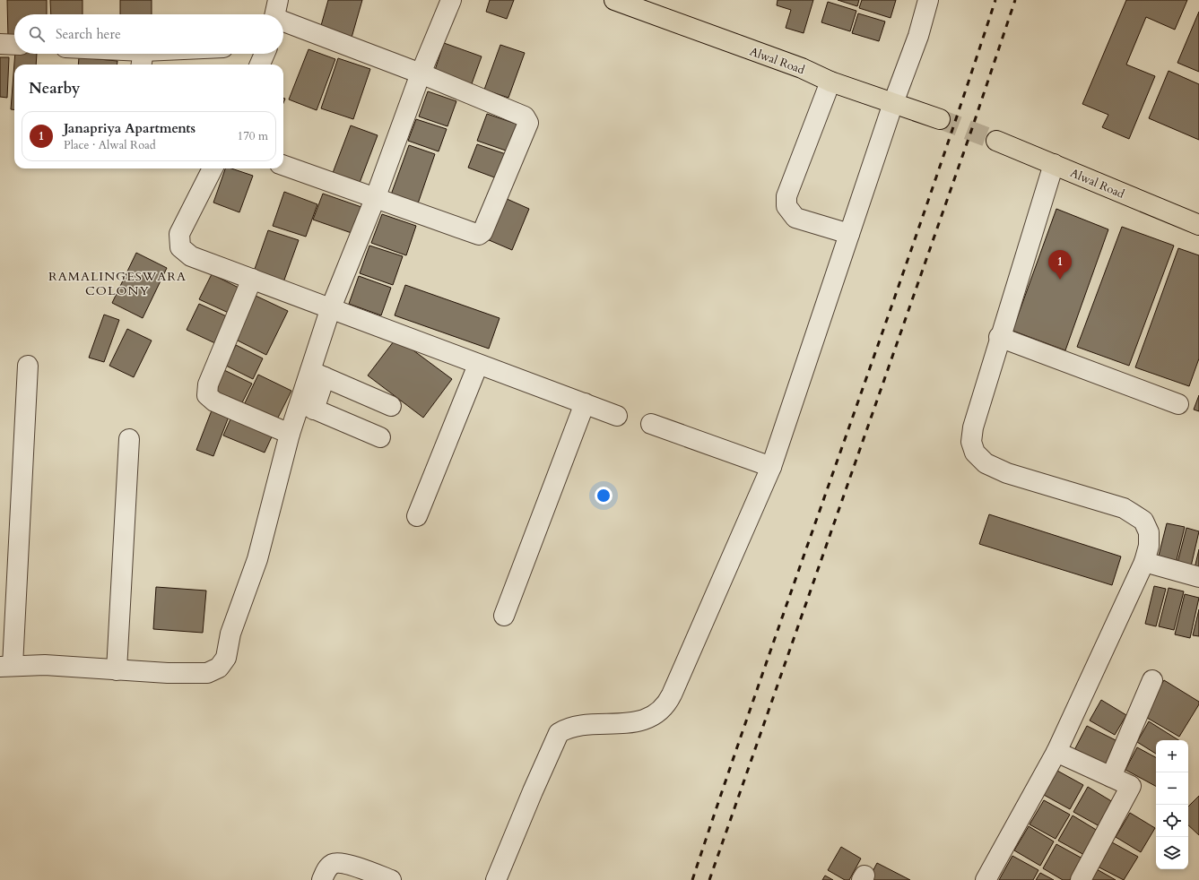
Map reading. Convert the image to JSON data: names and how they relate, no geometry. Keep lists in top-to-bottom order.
{
  "streets": {
    "main road": ["Alwal Road"]
  },
  "districts": ["RAMALINGESWARA COLONY"],
  "page": {
    "search": "Search here",
    "heading": "Nearby",
    "list": [
      {
        "mark": "1",
        "name": "Janapriya Apartments",
        "note": "Place · Alwal Road",
        "value": "170 m"
      }
    ],
    "pins": "1",
    "map_buttons": ["+", "−"]
  }
}
